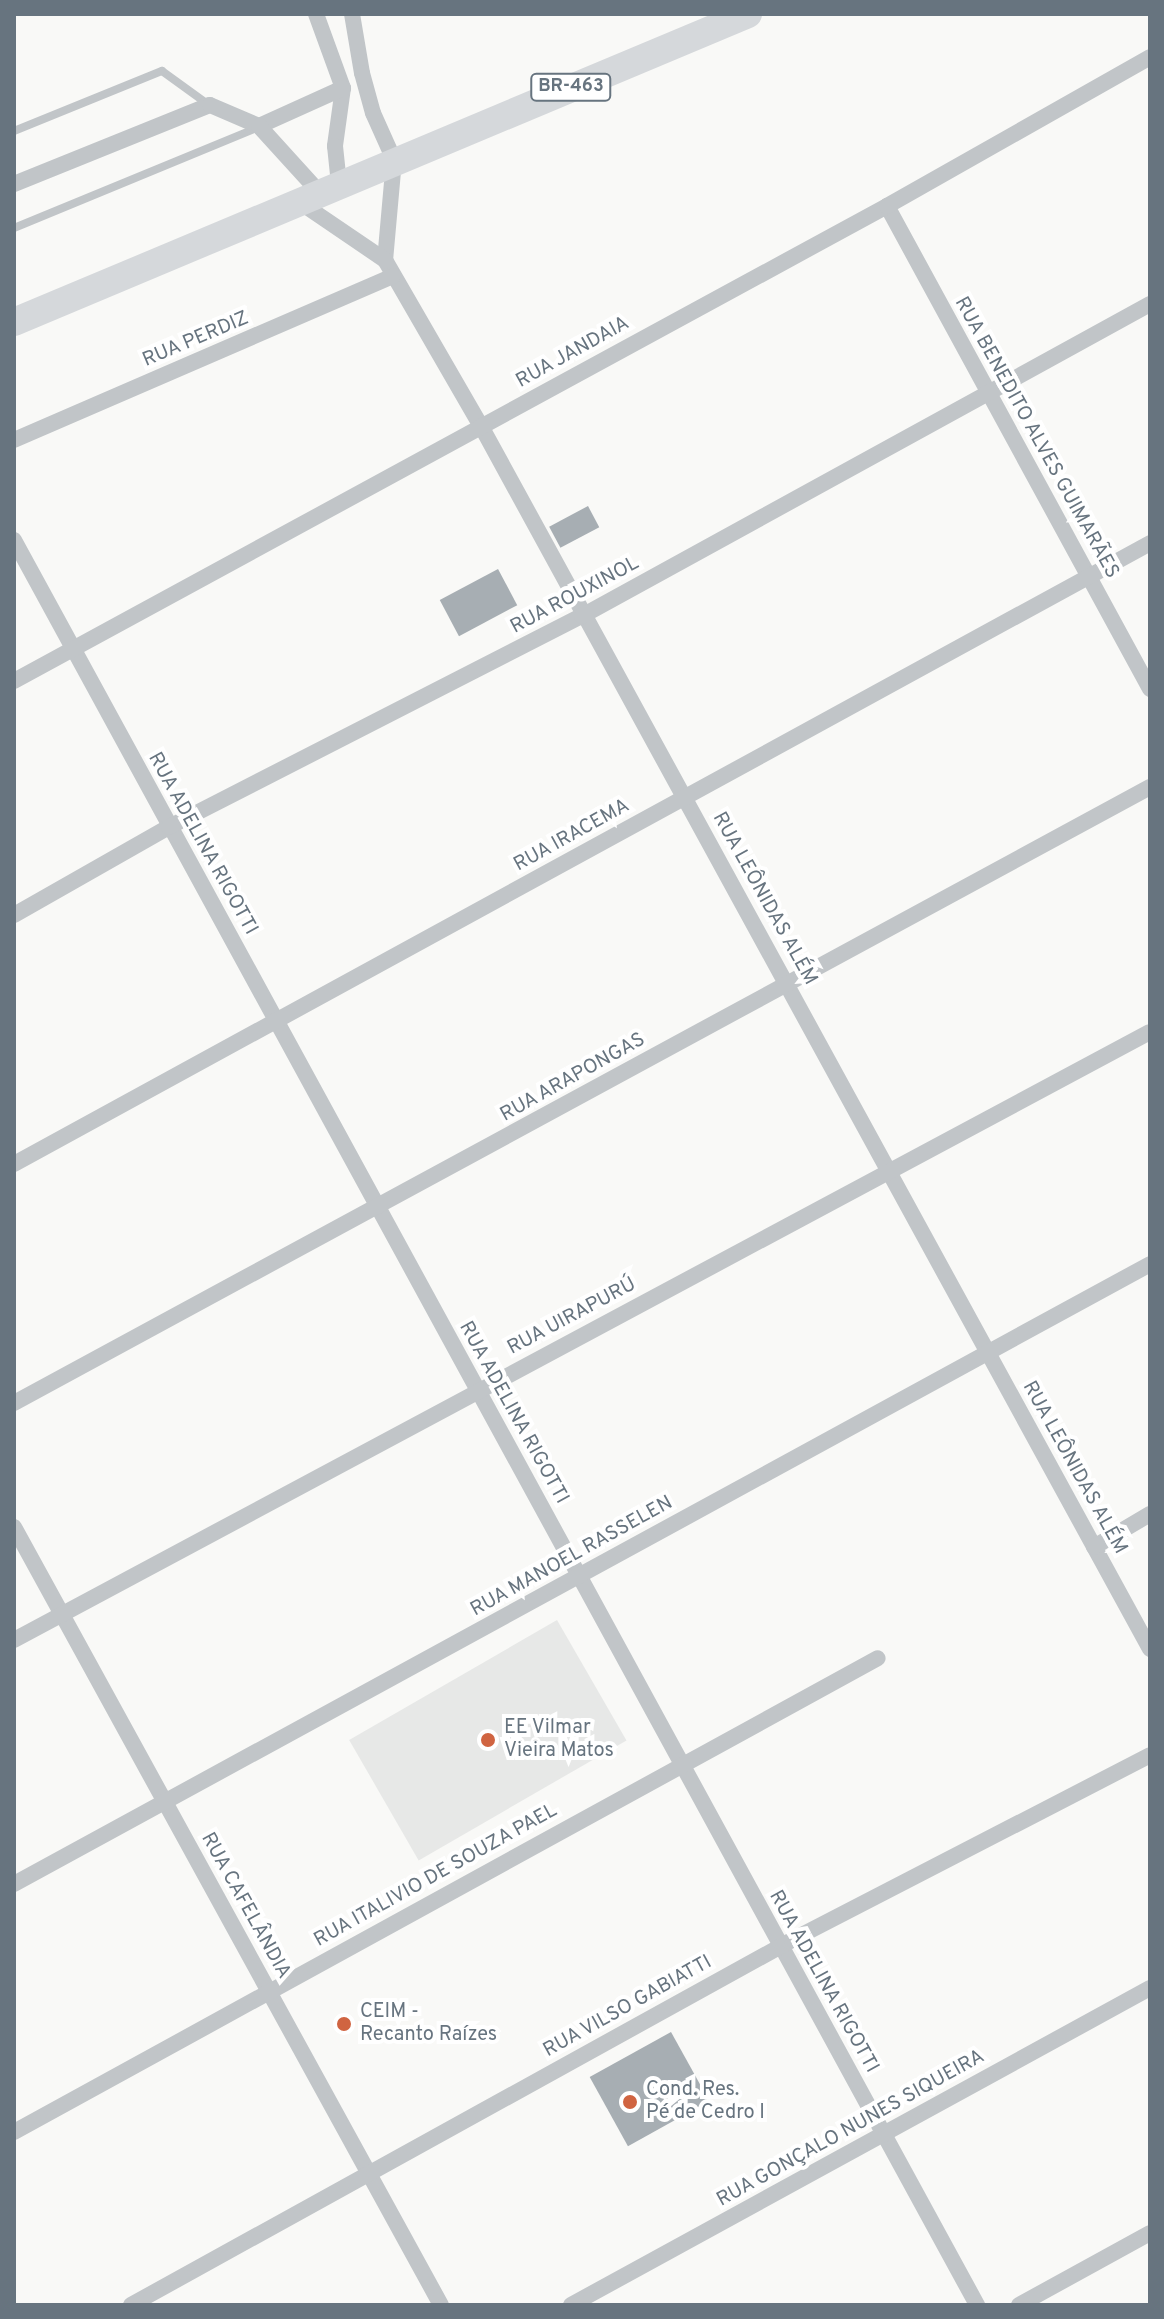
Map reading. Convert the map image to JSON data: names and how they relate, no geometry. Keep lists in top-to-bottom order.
{
  "streets": {
    "highway": ["BR-463"],
    "street": [
      "RUA PERDIZ",
      "RUA JANDAIA",
      "RUA BENEDITO ALVES GUIMARÃES",
      "RUA ROUXINOL",
      "RUA IRACEMA",
      "RUA ADELINA RIGOTTI",
      "RUA LEÔNIDAS ALÉM",
      "RUA ARAPONGAS",
      "RUA UIRAPURÚ",
      "RUA MANOEL RASSELEN",
      "RUA ITALIVIO DE SOUZA PAEL",
      "RUA CAFELÂNDIA",
      "RUA VILSO GABIATTI",
      "RUA GONÇALO NUNES SIQUEIRA"
    ]
  },
  "crossings": [
    ["RUA PERDIZ", "RUA LEÔNIDAS ALÉM"],
    ["RUA JANDAIA", "RUA BENEDITO ALVES GUIMARÃES"],
    ["RUA JANDAIA", "RUA ADELINA RIGOTTI"],
    ["RUA JANDAIA", "RUA LEÔNIDAS ALÉM"],
    ["RUA BENEDITO ALVES GUIMARÃES", "RUA ROUXINOL"],
    ["RUA BENEDITO ALVES GUIMARÃES", "RUA IRACEMA"],
    ["RUA ROUXINOL", "RUA ADELINA RIGOTTI"],
    ["RUA ROUXINOL", "RUA LEÔNIDAS ALÉM"],
    ["RUA IRACEMA", "RUA ADELINA RIGOTTI"],
    ["RUA IRACEMA", "RUA LEÔNIDAS ALÉM"],
    ["RUA ADELINA RIGOTTI", "RUA ARAPONGAS"],
    ["RUA ADELINA RIGOTTI", "RUA UIRAPURÚ"],
    ["RUA ADELINA RIGOTTI", "RUA MANOEL RASSELEN"],
    ["RUA ADELINA RIGOTTI", "RUA ITALIVIO DE SOUZA PAEL"],
    ["RUA ADELINA RIGOTTI", "RUA VILSO GABIATTI"],
    ["RUA ADELINA RIGOTTI", "RUA GONÇALO NUNES SIQUEIRA"],
    ["RUA LEÔNIDAS ALÉM", "RUA ARAPONGAS"],
    ["RUA LEÔNIDAS ALÉM", "RUA UIRAPURÚ"],
    ["RUA LEÔNIDAS ALÉM", "RUA MANOEL RASSELEN"],
    ["RUA UIRAPURÚ", "RUA CAFELÂNDIA"],
    ["RUA MANOEL RASSELEN", "RUA CAFELÂNDIA"],
    ["RUA ITALIVIO DE SOUZA PAEL", "RUA CAFELÂNDIA"],
    ["RUA CAFELÂNDIA", "RUA VILSO GABIATTI"]
  ],
  "places": ["EE Vilmar Vieira Matos", "CEIM - Recanto Raízes", "Cond. Res. Pé de Cedro I"]
}
